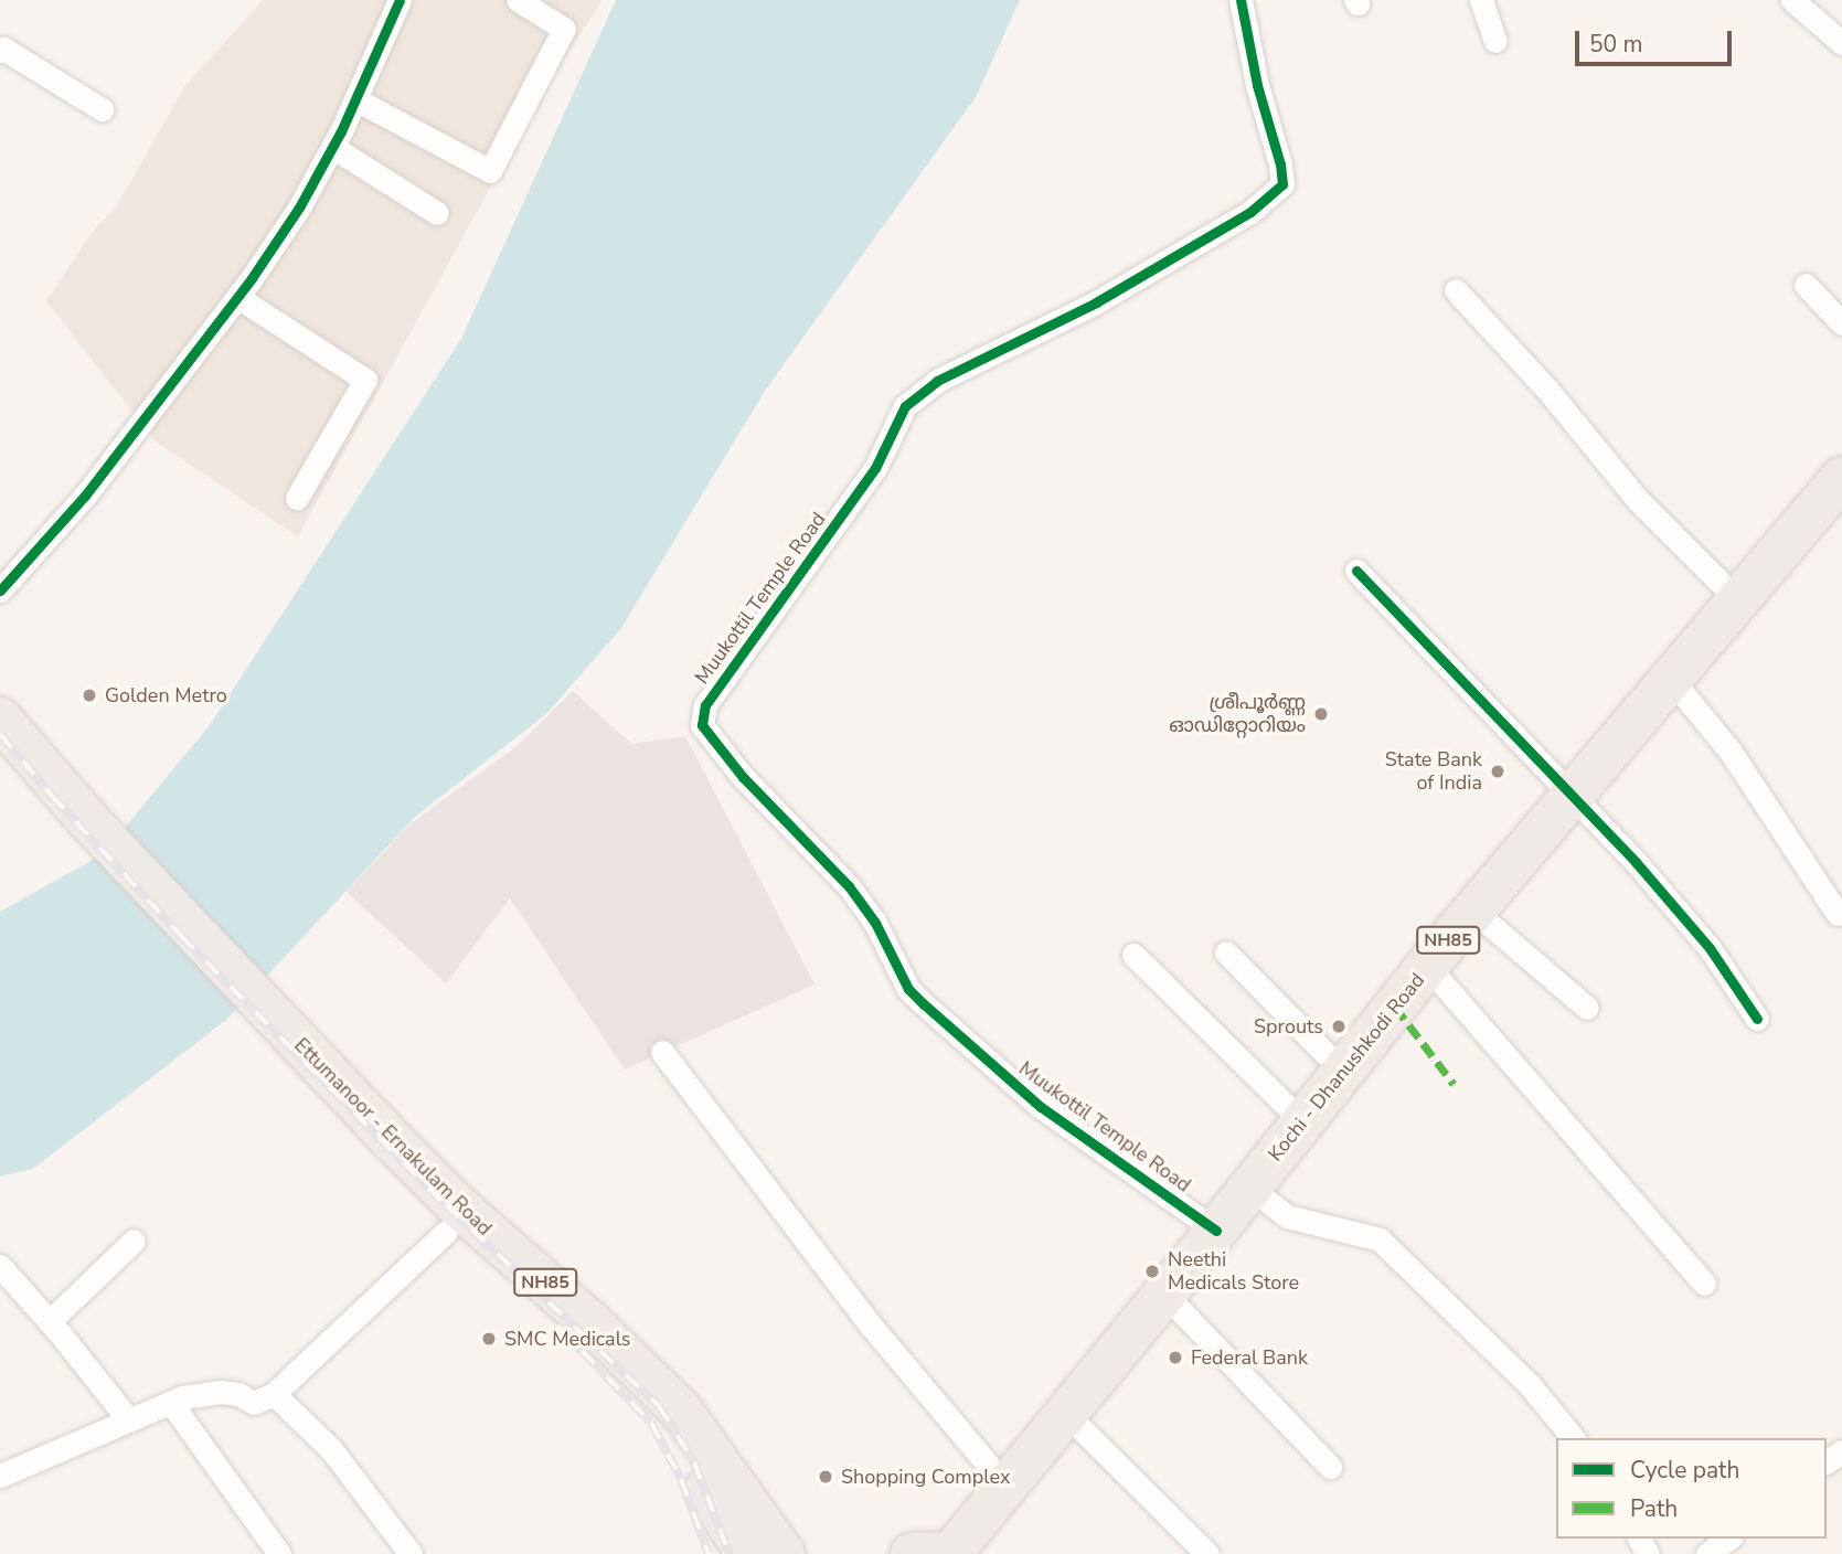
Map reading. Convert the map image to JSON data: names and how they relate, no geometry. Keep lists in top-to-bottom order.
{
  "streets": {
    "highway": ["NH85", "Kochi - Dhanushkodi Road", "Ettumanoor - Ernakulam Road"],
    "street": ["Muukottil Temple Road"]
  },
  "crossings": [
    ["Muukottil Temple Road", "Kochi - Dhanushkodi Road"]
  ],
  "places": [
    "Golden Metro",
    "ശ്രീപൂർണ്ണ ഓഡിറ്റോറിയം",
    "State Bank of India",
    "Sprouts",
    "Neethi Medicals Store",
    "SMC Medicals",
    "Federal Bank",
    "Shopping Complex"
  ],
  "legend": ["Cycle path", "Path"],
  "scale_bar": "50 m"
}
